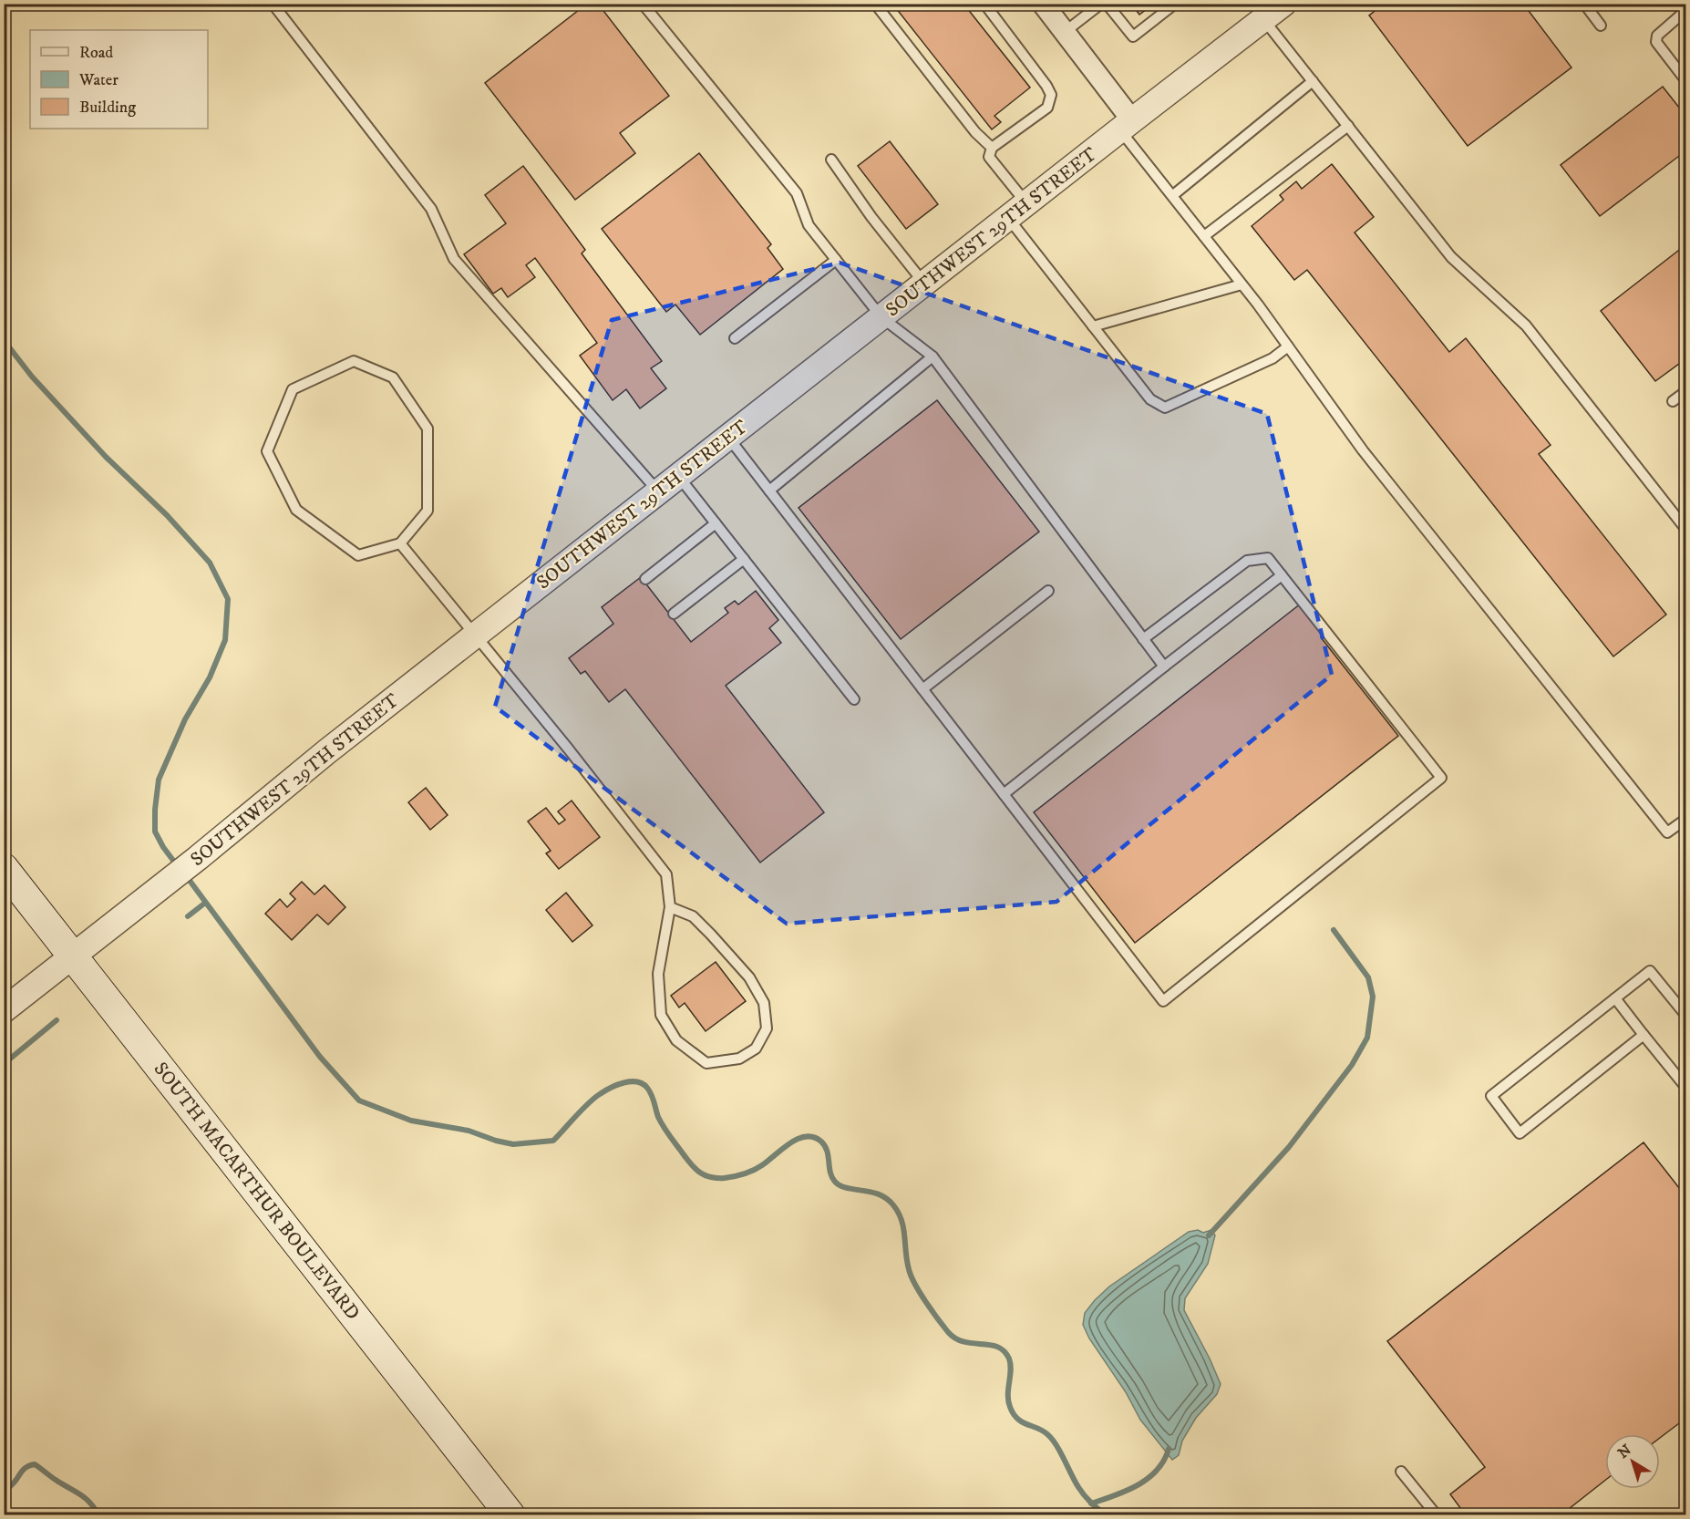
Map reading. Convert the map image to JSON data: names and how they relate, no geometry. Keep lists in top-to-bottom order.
{
  "streets": {
    "main road": ["SOUTH MACARTHUR BOULEVARD"],
    "street": ["SOUTHWEST 29TH STREET"]
  },
  "crossings": [
    ["SOUTHWEST 29TH STREET", "SOUTH MACARTHUR BOULEVARD"]
  ],
  "legend": ["Road", "Water", "Building"],
  "north": "top left"
}
